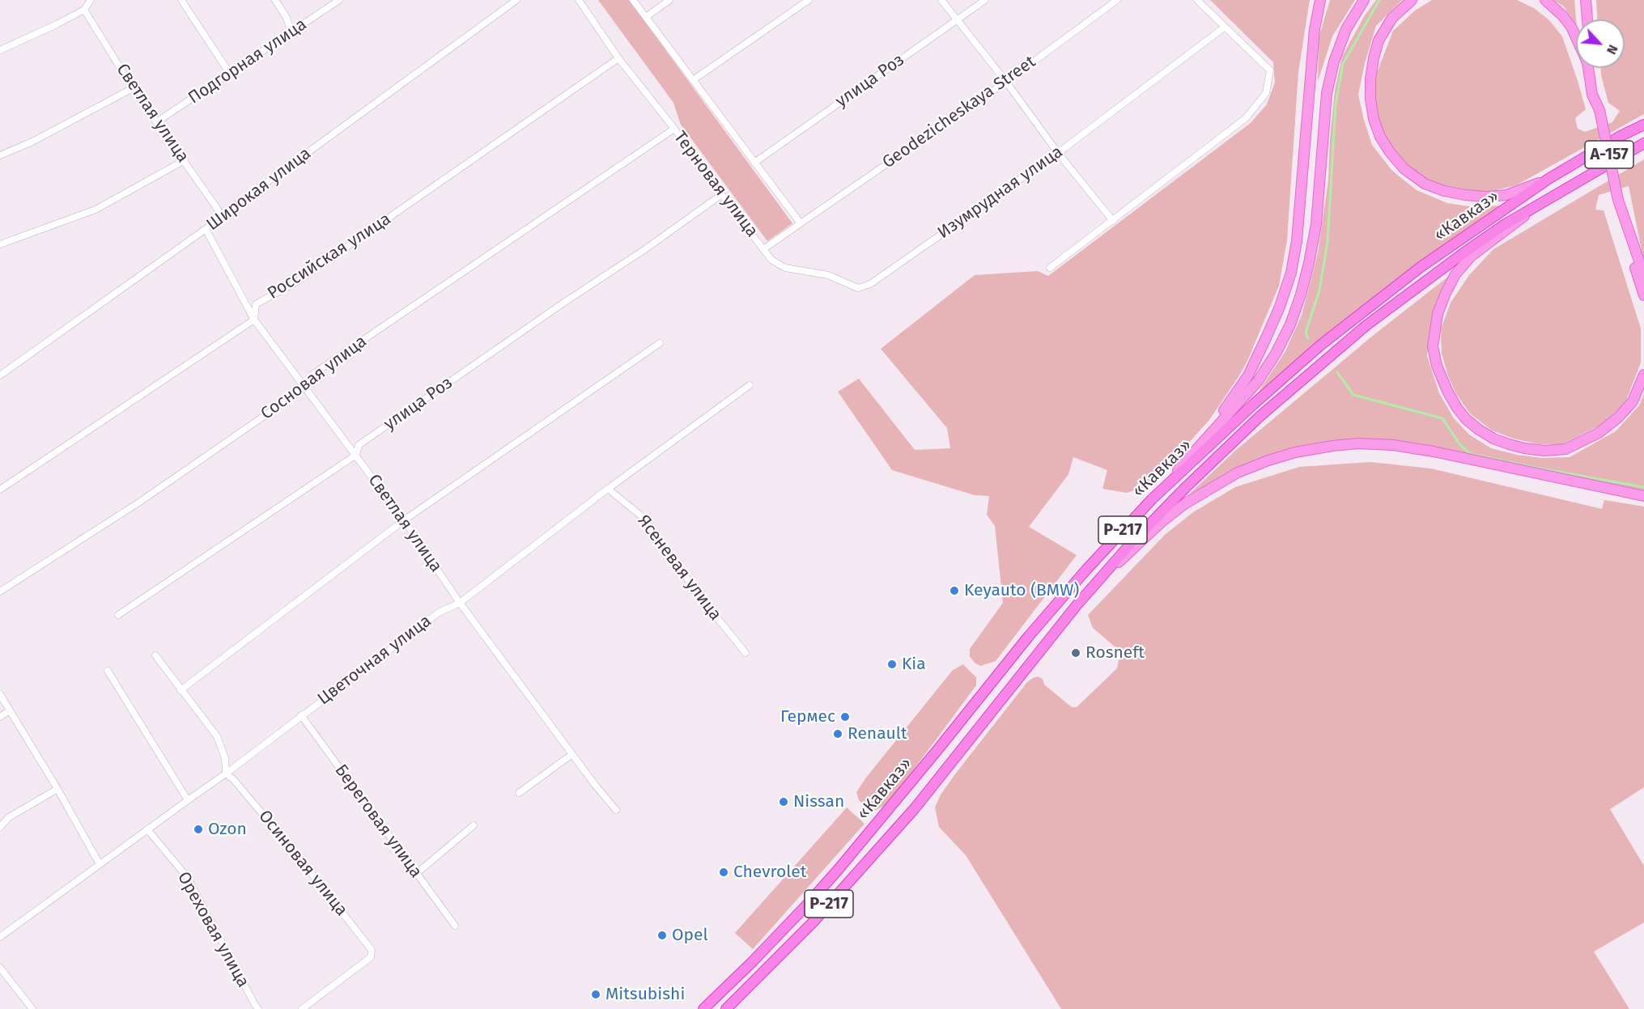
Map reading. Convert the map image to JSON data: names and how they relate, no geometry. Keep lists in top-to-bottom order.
{
  "streets": {
    "highway": ["«Кавказ»", "Р-217"],
    "main road": ["А-157"],
    "street": [
      "Подгорная улица",
      "улица Роз",
      "Geodezicheskaya Street",
      "Светлая улица",
      "Терновая улица",
      "Широкая улица",
      "Изумрудная улица",
      "Российская улица",
      "Сосновая улица",
      "Ясеневая улица",
      "Цветочная улица",
      "Береговая улица",
      "Осиновая улица",
      "Ореховая улица"
    ]
  },
  "crossings": [
    ["Подгорная улица", "Светлая улица"],
    ["улица Роз", "Светлая улица"],
    ["улица Роз", "Терновая улица"],
    ["Geodezicheskaya Street", "Терновая улица"],
    ["Светлая улица", "Широкая улица"],
    ["Светлая улица", "Российская улица"],
    ["Светлая улица", "Сосновая улица"],
    ["Светлая улица", "Цветочная улица"],
    ["Терновая улица", "Изумрудная улица"],
    ["Терновая улица", "Российская улица"],
    ["Терновая улица", "Сосновая улица"],
    ["«Кавказ»", "Р-217"],
    ["Ясеневая улица", "Цветочная улица"],
    ["Цветочная улица", "Береговая улица"],
    ["Цветочная улица", "Осиновая улица"],
    ["Цветочная улица", "Ореховая улица"]
  ],
  "places": [
    "Keyauto (BMW)",
    "Rosneft",
    "Kia",
    "Гермес",
    "Renault",
    "Nissan",
    "Ozon",
    "Chevrolet",
    "Opel",
    "Mitsubishi"
  ],
  "north": "bottom right"
}
